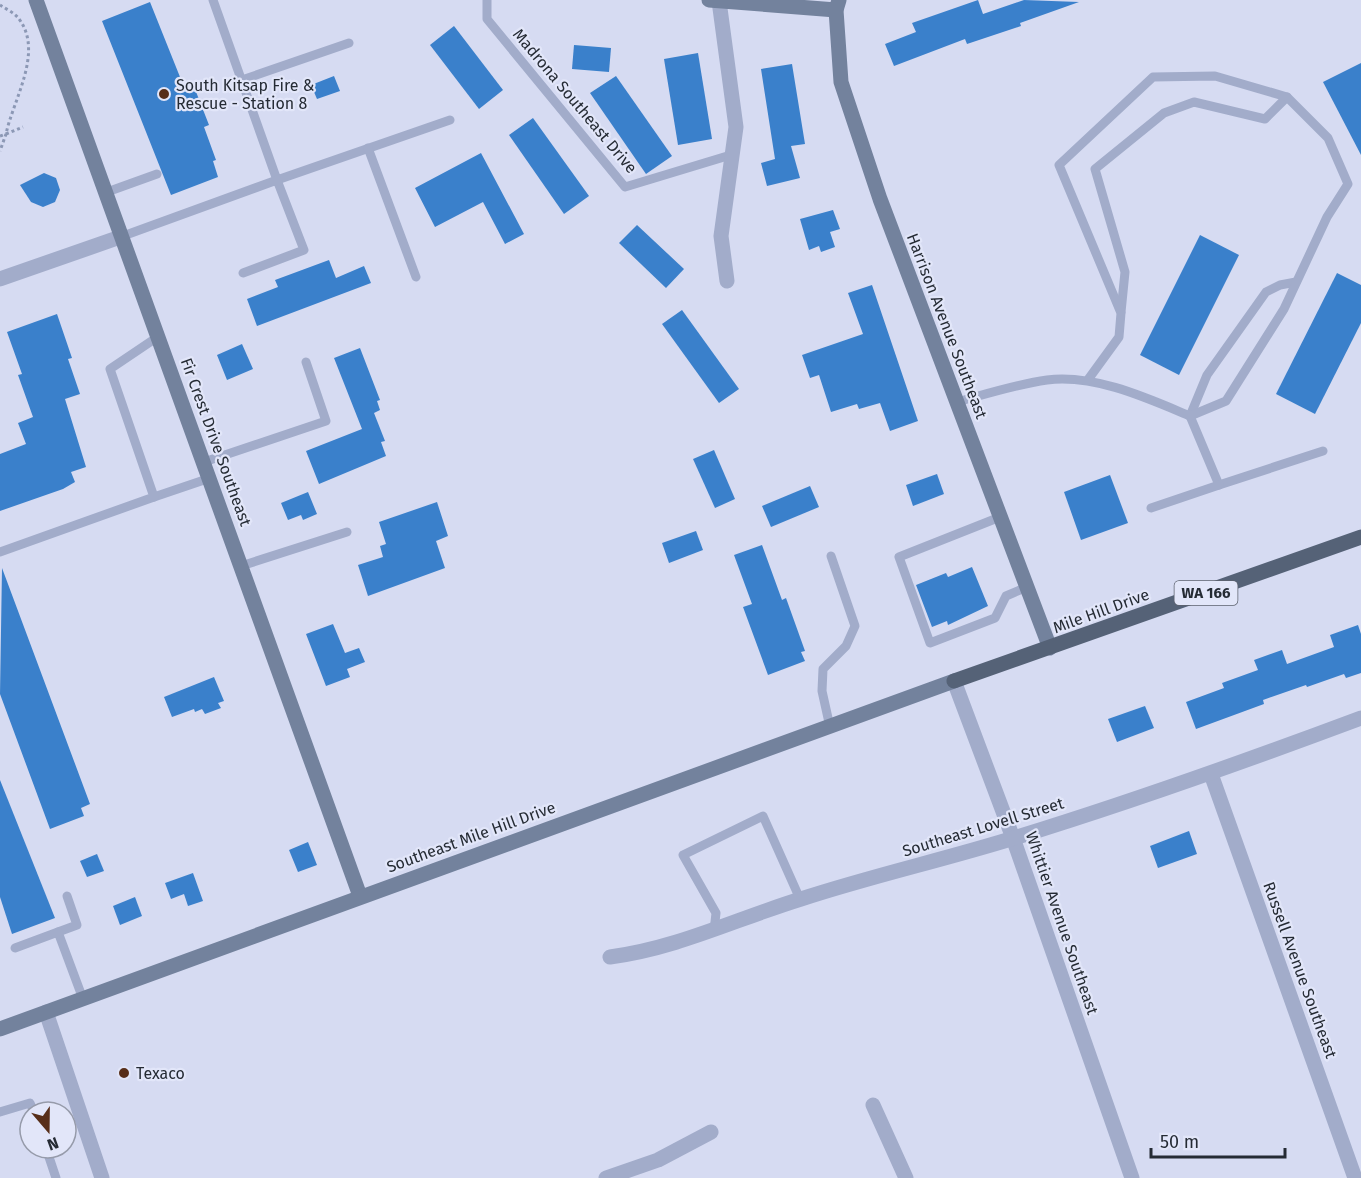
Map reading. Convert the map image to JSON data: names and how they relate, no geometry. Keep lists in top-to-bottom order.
{
  "streets": {
    "main road": ["WA 166", "Mile Hill Drive"],
    "street": [
      "Harrison Avenue Southeast",
      "Fir Crest Drive Southeast",
      "Southeast Lovell Street",
      "Southeast Mile Hill Drive",
      "Whittier Avenue Southeast",
      "Russell Avenue Southeast"
    ],
    "lane": ["Madrona Southeast Drive"]
  },
  "crossings": [
    ["Harrison Avenue Southeast", "Mile Hill Drive"],
    ["Fir Crest Drive Southeast", "Southeast Mile Hill Drive"],
    ["Mile Hill Drive", "Southeast Mile Hill Drive"],
    ["Mile Hill Drive", "Whittier Avenue Southeast"],
    ["Southeast Lovell Street", "Whittier Avenue Southeast"],
    ["Southeast Lovell Street", "Russell Avenue Southeast"],
    ["Southeast Mile Hill Drive", "Whittier Avenue Southeast"]
  ],
  "places": ["South Kitsap Fire & Rescue - Station 8", "Texaco"],
  "scale_bar": "50 m",
  "north": "bottom"
}
